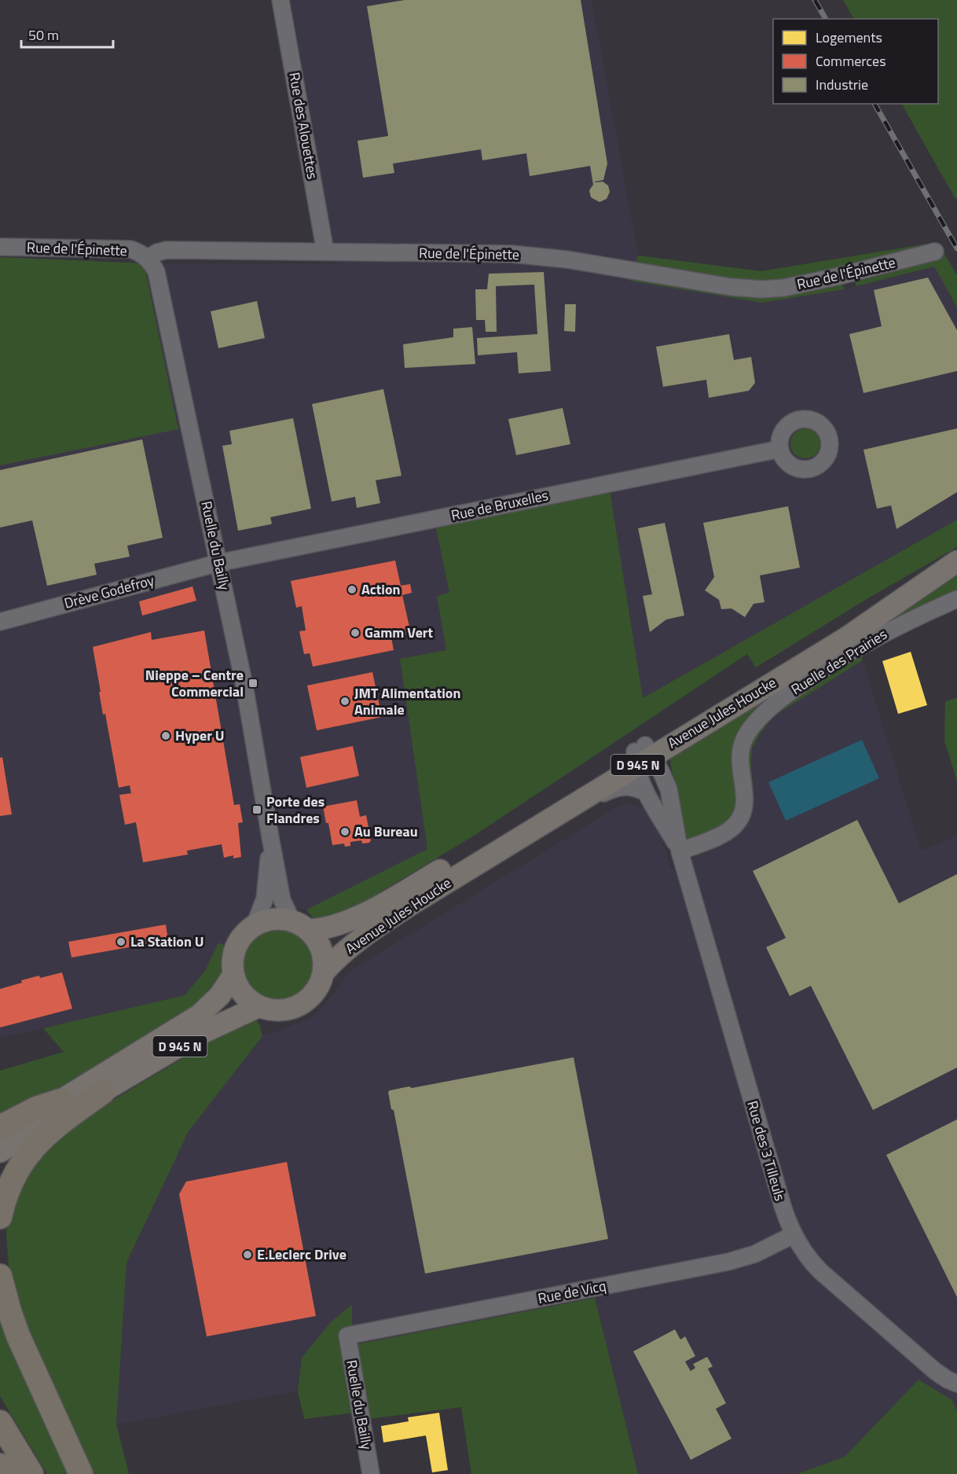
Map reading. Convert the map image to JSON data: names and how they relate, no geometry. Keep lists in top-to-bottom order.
{
  "streets": {
    "main road": ["Avenue Jules Houcke", "D 945 N"],
    "street": [
      "Rue des Alouettes",
      "Rue de l'Épinette",
      "Rue de Bruxelles",
      "Ruelle du Bailly",
      "Drève Godefroy",
      "Ruelle des Prairies",
      "Rue des 3 Tilleuls",
      "Rue de Vicq"
    ]
  },
  "crossings": [
    ["Rue des Alouettes", "Rue de l'Épinette"],
    ["Rue de l'Épinette", "Ruelle du Bailly"],
    ["Rue de Bruxelles", "Ruelle du Bailly"],
    ["Rue de Bruxelles", "Drève Godefroy"],
    ["Ruelle du Bailly", "Drève Godefroy"],
    ["Ruelle du Bailly", "Avenue Jules Houcke"],
    ["Ruelle du Bailly", "D 945 N"],
    ["Ruelle du Bailly", "Rue de Vicq"],
    ["Ruelle des Prairies", "Rue des 3 Tilleuls"],
    ["Avenue Jules Houcke", "D 945 N"],
    ["Avenue Jules Houcke", "Rue des 3 Tilleuls"],
    ["Rue des 3 Tilleuls", "Rue de Vicq"]
  ],
  "places": {
    "other": [
      "Action",
      "Gamm Vert",
      "JMT Alimentation Animale",
      "Hyper U",
      "Au Bureau",
      "La Station U",
      "E.Leclerc Drive"
    ],
    "transit": ["Nieppe – Centre Commercial", "Porte des Flandres"]
  },
  "legend": ["Logements", "Commerces", "Industrie"],
  "scale_bar": "50 m"
}
